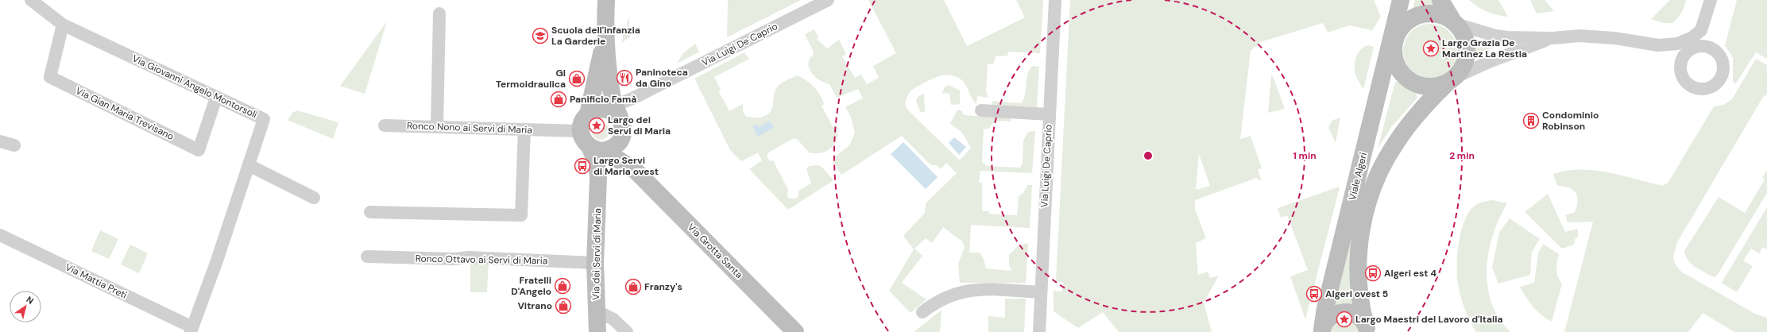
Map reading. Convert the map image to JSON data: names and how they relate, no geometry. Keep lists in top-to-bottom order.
{
  "streets": {
    "street": [
      "Via Luigi De Caprio",
      "Via Giovanni Angelo Montorsoli",
      "Via Gian Maria Trevisano",
      "Ronco Nono ai Servi di Maria",
      "Viale Algeri",
      "Via Grotta Santa",
      "Via dei Servi di Maria",
      "Ronco Ottavo ai Servi di Maria",
      "Via Mattia Preti"
    ]
  },
  "crossings": [
    ["Via Luigi De Caprio", "Ronco Nono ai Servi di Maria"],
    ["Via Luigi De Caprio", "Via Grotta Santa"],
    ["Via Luigi De Caprio", "Via dei Servi di Maria"],
    ["Via Giovanni Angelo Montorsoli", "Via Gian Maria Trevisano"],
    ["Via Giovanni Angelo Montorsoli", "Via Mattia Preti"],
    ["Ronco Nono ai Servi di Maria", "Via Grotta Santa"],
    ["Ronco Nono ai Servi di Maria", "Via dei Servi di Maria"],
    ["Via Grotta Santa", "Via dei Servi di Maria"],
    ["Via dei Servi di Maria", "Ronco Ottavo ai Servi di Maria"]
  ],
  "places": {
    "school or university": ["Scuola dell'infanzia La Garderie"],
    "place": ["Largo Grazia De Martinez La Restia", "Largo dei Servi di Maria", "Largo Maestri del Lavoro d'Italia"],
    "restaurant": ["Paninoteca da Gino"],
    "shop": [
      "Gl Termoidraulica",
      "Panificio Famà",
      "Fratelli D'Angelo",
      "Franzy's",
      "Vitrano"
    ],
    "building": ["Condominio Robinson"],
    "bus stop": ["Largo Servi di Maria ovest", "Algeri est 4", "Algeri ovest 5"]
  },
  "north": "top right",
  "rings": ["1 min", "2 min"]
}
